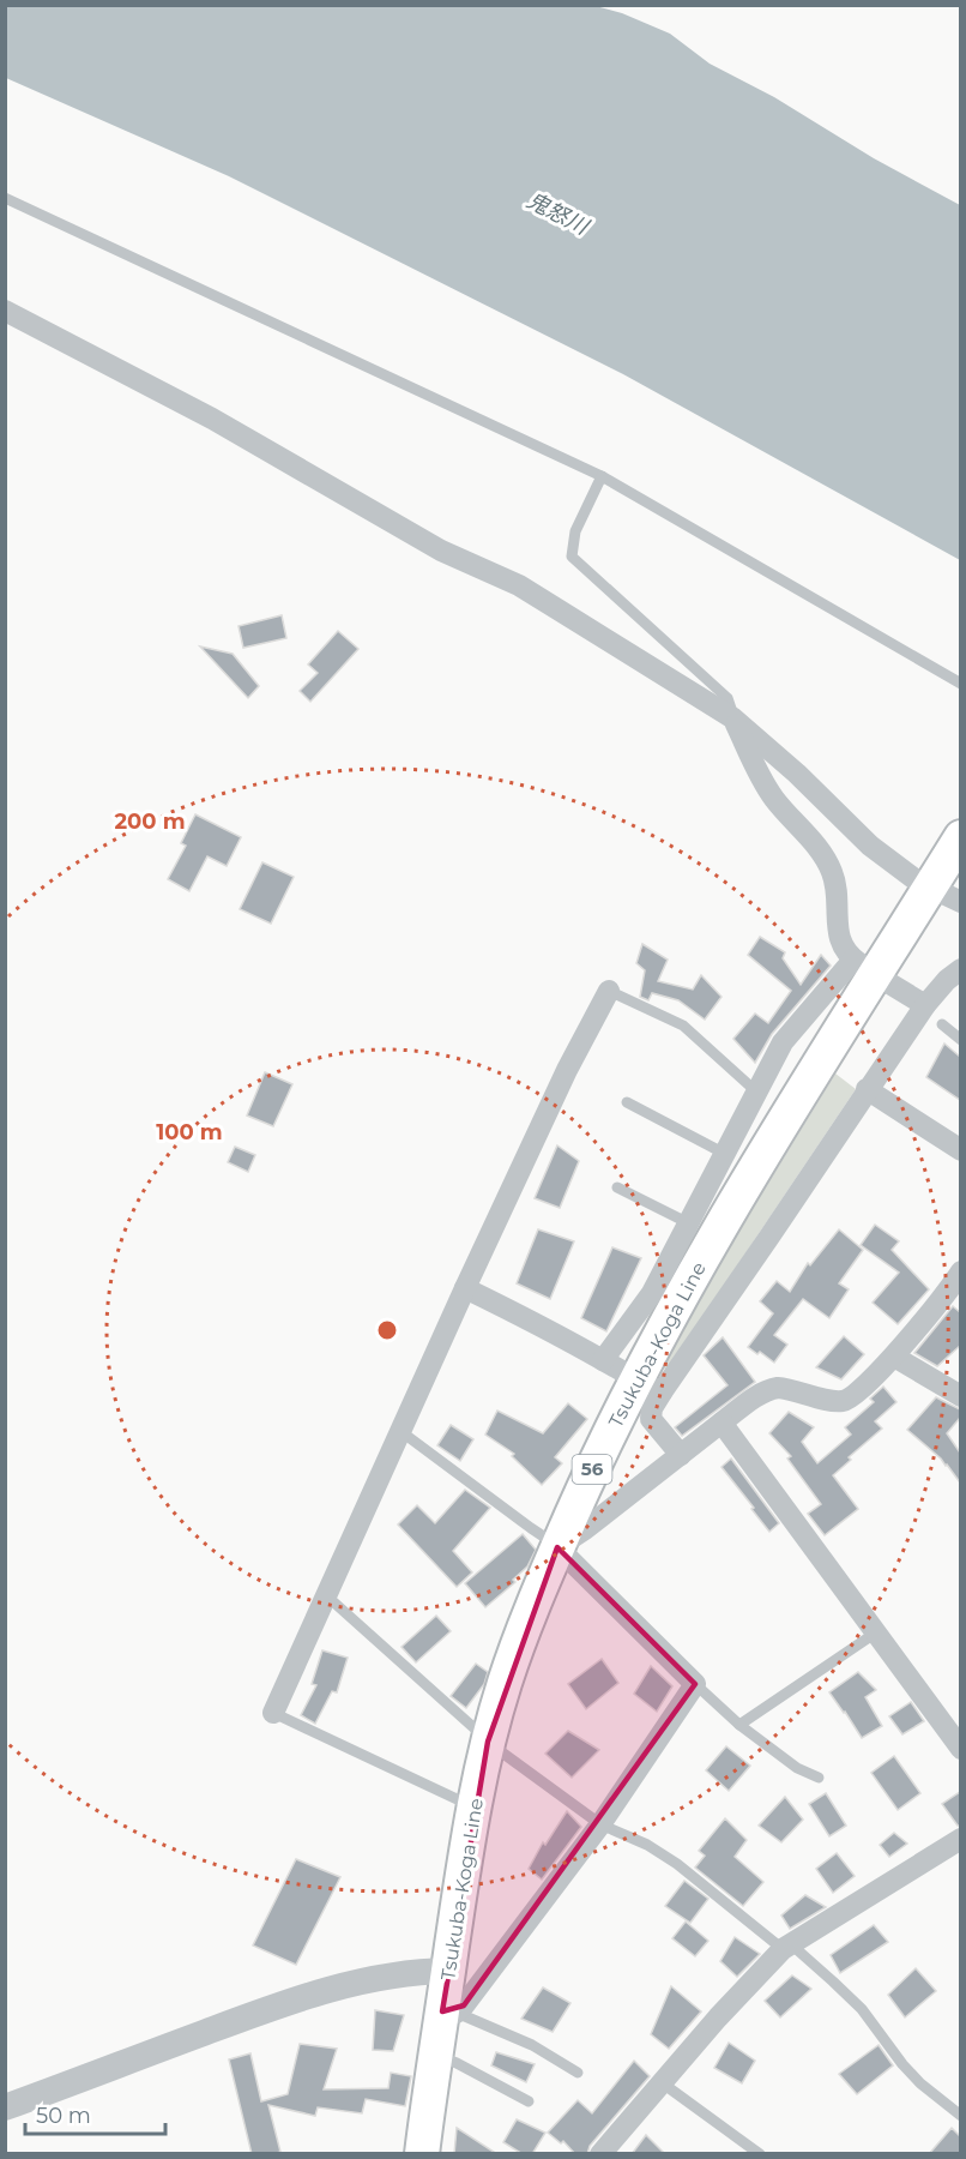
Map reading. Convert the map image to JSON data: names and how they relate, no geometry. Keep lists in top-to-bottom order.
{
  "streets": {
    "main road": ["Tsukuba-Koga Line", "56"]
  },
  "water": ["鬼怒川"],
  "scale_bar": "50 m",
  "rings": ["200 m", "100 m"]
}
